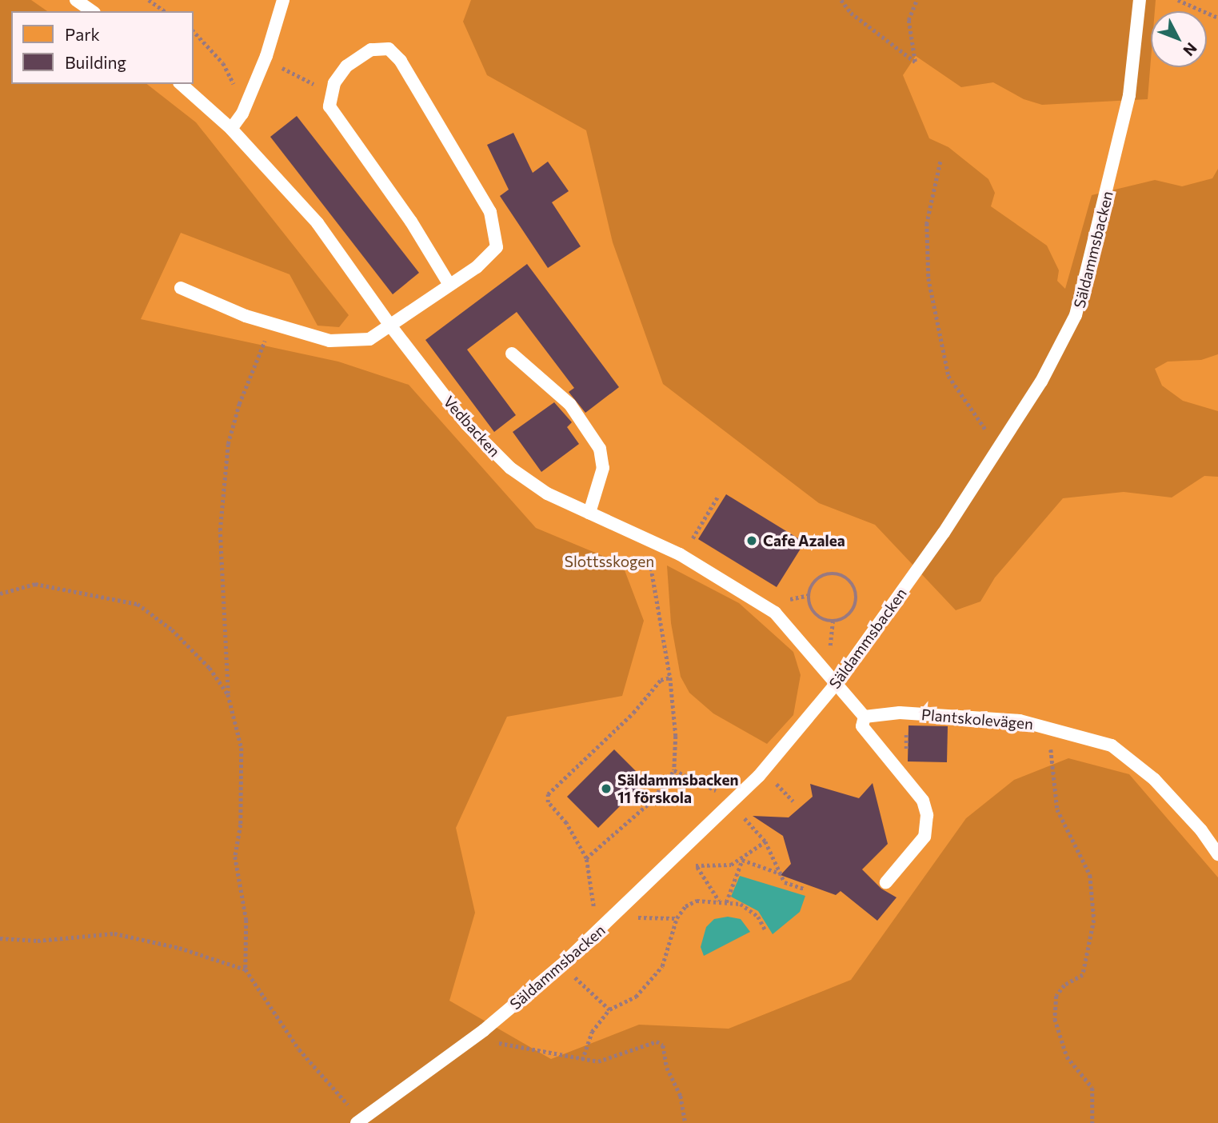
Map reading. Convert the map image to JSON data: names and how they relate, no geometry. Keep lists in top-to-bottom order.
{
  "streets": {
    "lane": ["Säldammsbacken", "Vedbacken", "Plantskolevägen"]
  },
  "crossings": [
    ["Säldammsbacken", "Vedbacken"]
  ],
  "parks": ["Slottsskogen"],
  "places": ["Cafe Azalea", "Säldammsbacken 11 förskola"],
  "legend": ["Park", "Building"],
  "north": "bottom right"
}
